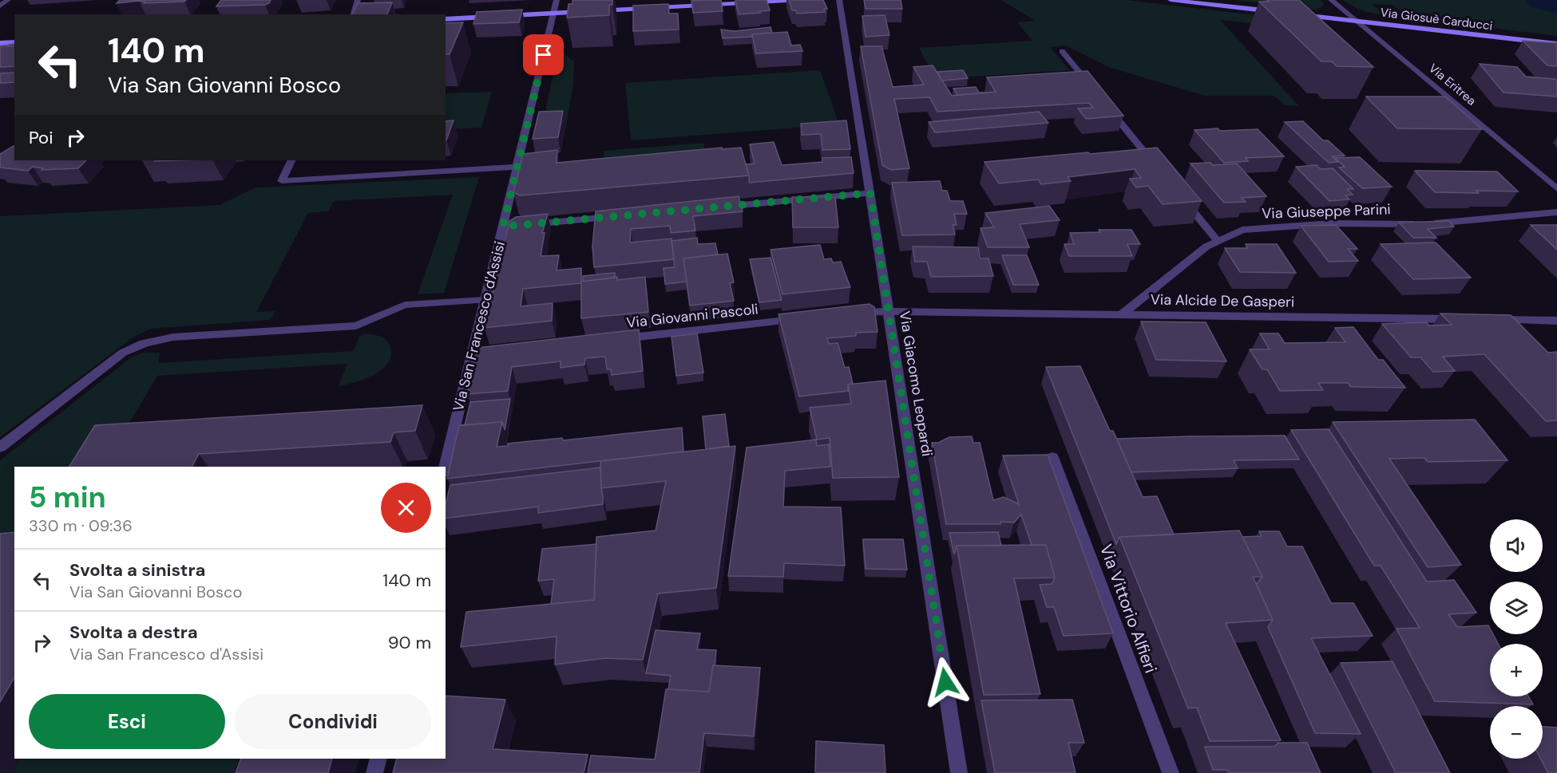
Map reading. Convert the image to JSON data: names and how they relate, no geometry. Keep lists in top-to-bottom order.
{
  "streets": {
    "street": [
      "Via Giosuè Carducci",
      "Via Eritrea",
      "Via Giuseppe Parini",
      "Via Alcide De Gasperi",
      "Via Giovanni Pascoli",
      "Via San Francesco d'Assisi",
      "Via Giacomo Leopardi",
      "Via Vittorio Alfieri"
    ]
  },
  "crossings": [
    ["Via Giosuè Carducci", "Via Eritrea"],
    ["Via Giuseppe Parini", "Via Alcide De Gasperi"],
    ["Via Alcide De Gasperi", "Via Giacomo Leopardi"]
  ],
  "page": {
    "turn": ["140 m", "Via San Giovanni Bosco"],
    "then": "Poi",
    "heading": ["5 min", "330 m · 09:36"],
    "map_buttons": ["+", "−"],
    "list": [
      {
        "name": "Svolta a sinistra",
        "note": "Via San Giovanni Bosco",
        "value": "140 m"
      },
      {
        "name": "Svolta a destra",
        "note": "Via San Francesco d'Assisi",
        "value": "90 m"
      }
    ],
    "buttons": ["Esci", "Condividi"]
  }
}
